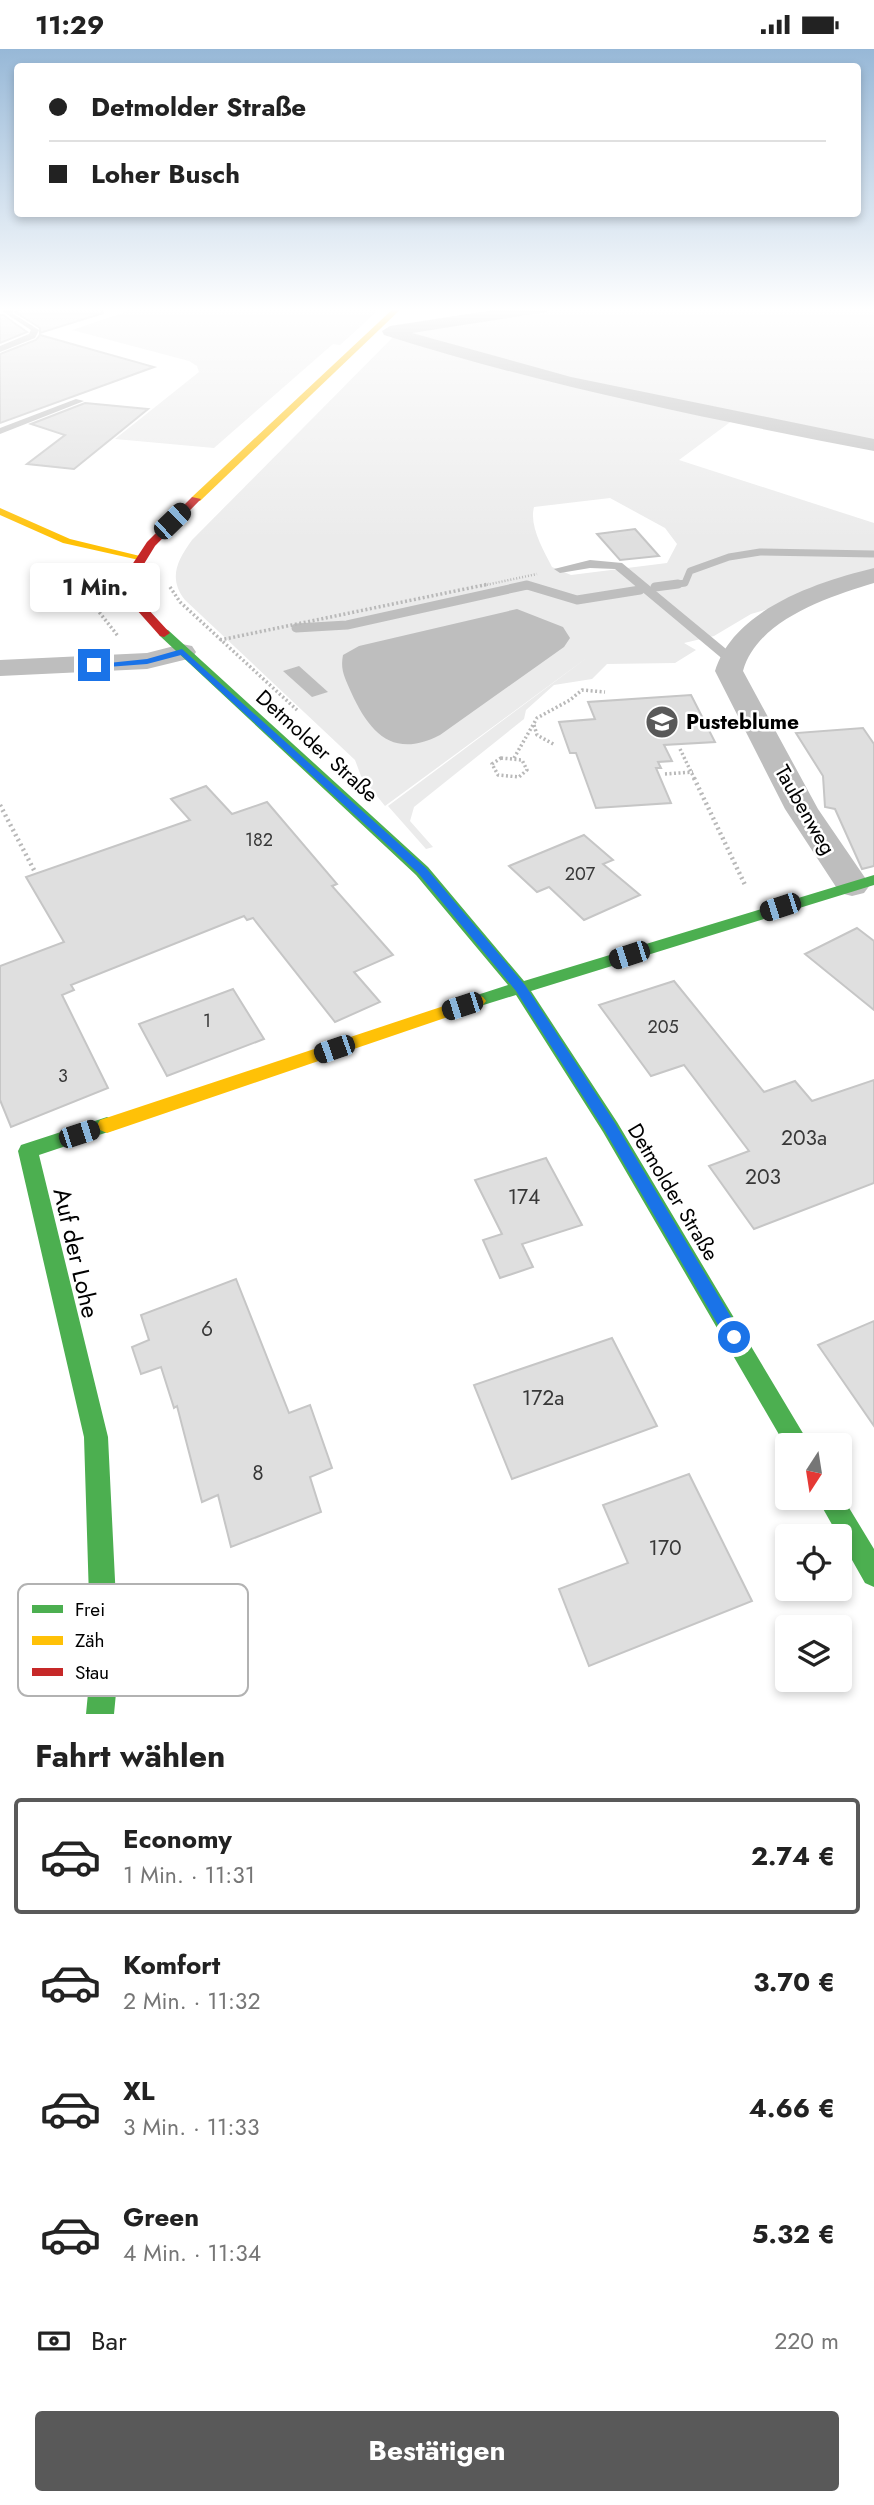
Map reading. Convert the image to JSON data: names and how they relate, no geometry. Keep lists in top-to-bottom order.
{
  "streets": {
    "main road": ["Detmolder Straße", "Auf der Lohe"],
    "street": ["Taubenweg"]
  },
  "crossings": [
    ["Detmolder Straße", "Auf der Lohe"]
  ],
  "places": {
    "school or university": ["Pusteblume"]
  },
  "house_numbers": [
    "182",
    "207",
    "1",
    "205",
    "3",
    "203a",
    "203",
    "174",
    "6",
    "172a",
    "8",
    "170"
  ],
  "legend": ["Frei", "Zäh", "Stau"],
  "north": "bottom",
  "page": {
    "status": "11:29",
    "banner": ["Detmolder Straße", "Loher Busch"],
    "bubble": "1 Min.",
    "heading": "Fahrt wählen",
    "list": [
      {
        "name": "Economy",
        "note": "1 Min. · 11:31",
        "value": "2.74 €"
      },
      {
        "name": "Komfort",
        "note": "2 Min. · 11:32",
        "value": "3.70 €"
      },
      {
        "name": "XL",
        "note": "3 Min. · 11:33",
        "value": "4.66 €"
      },
      {
        "name": "Green",
        "note": "4 Min. · 11:34",
        "value": "5.32 €"
      }
    ],
    "pay": ["Bar", "220 m"],
    "buttons": "Bestätigen"
  }
}
